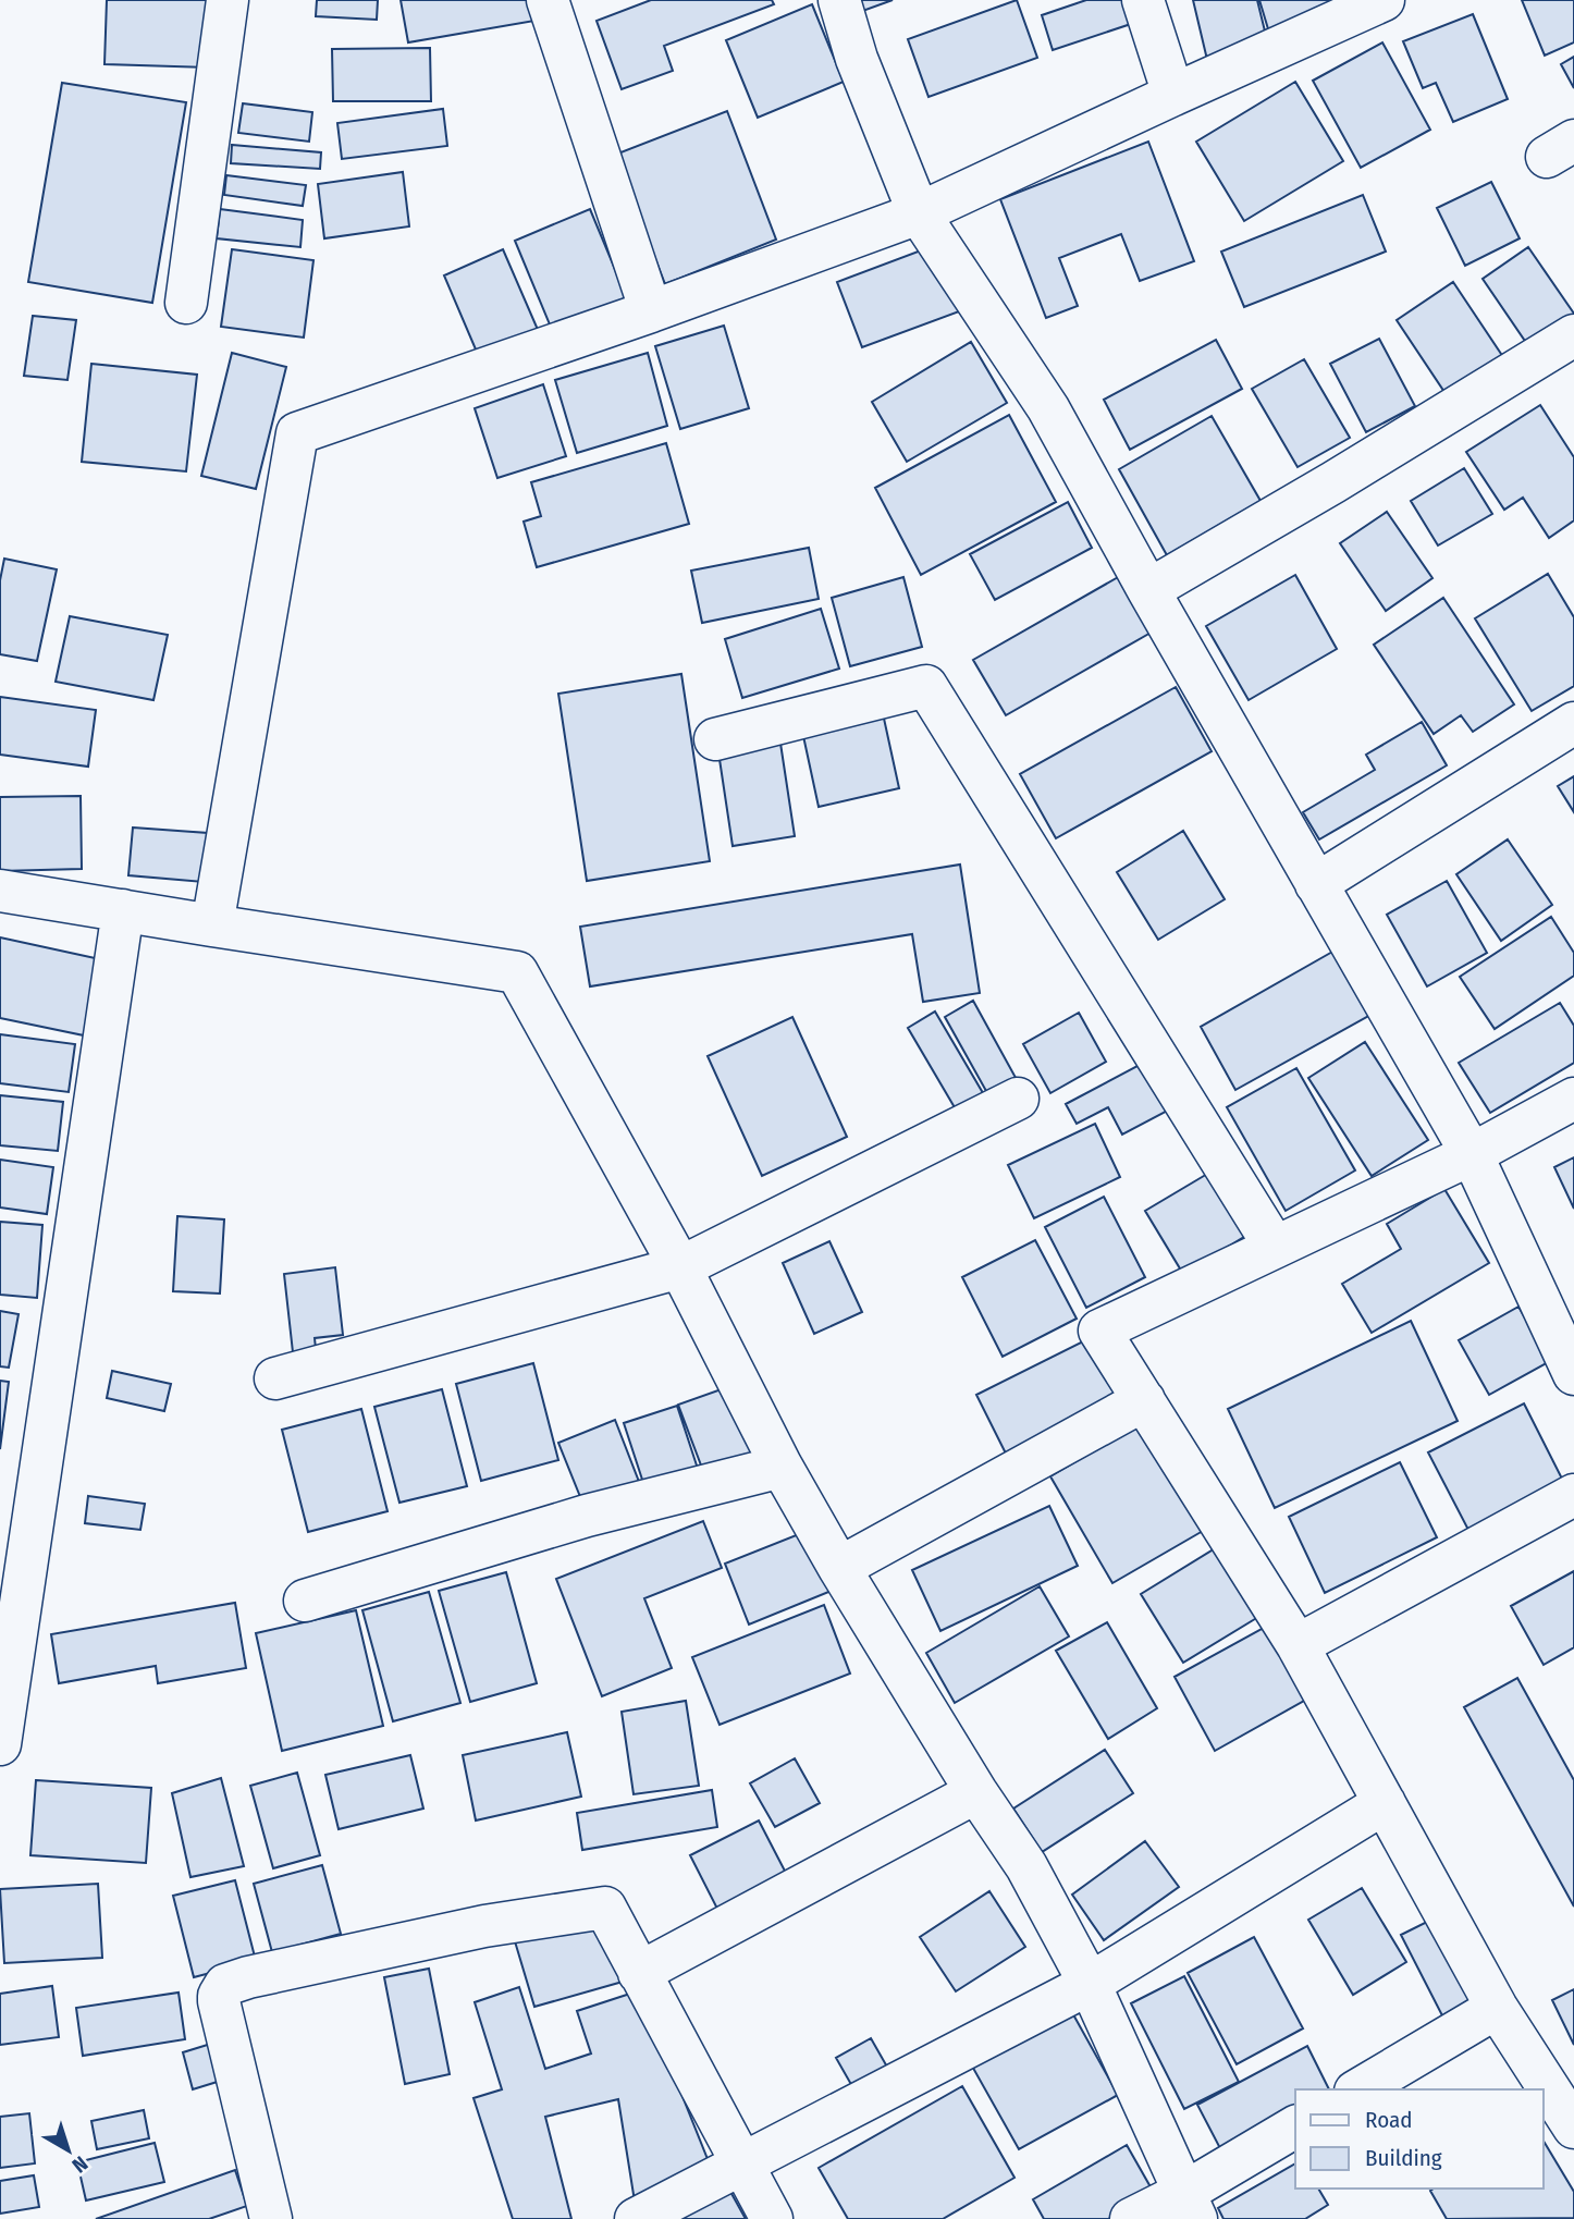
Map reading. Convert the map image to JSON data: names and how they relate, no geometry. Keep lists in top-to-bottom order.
{
  "legend": ["Road", "Building"],
  "north": "bottom right"
}
